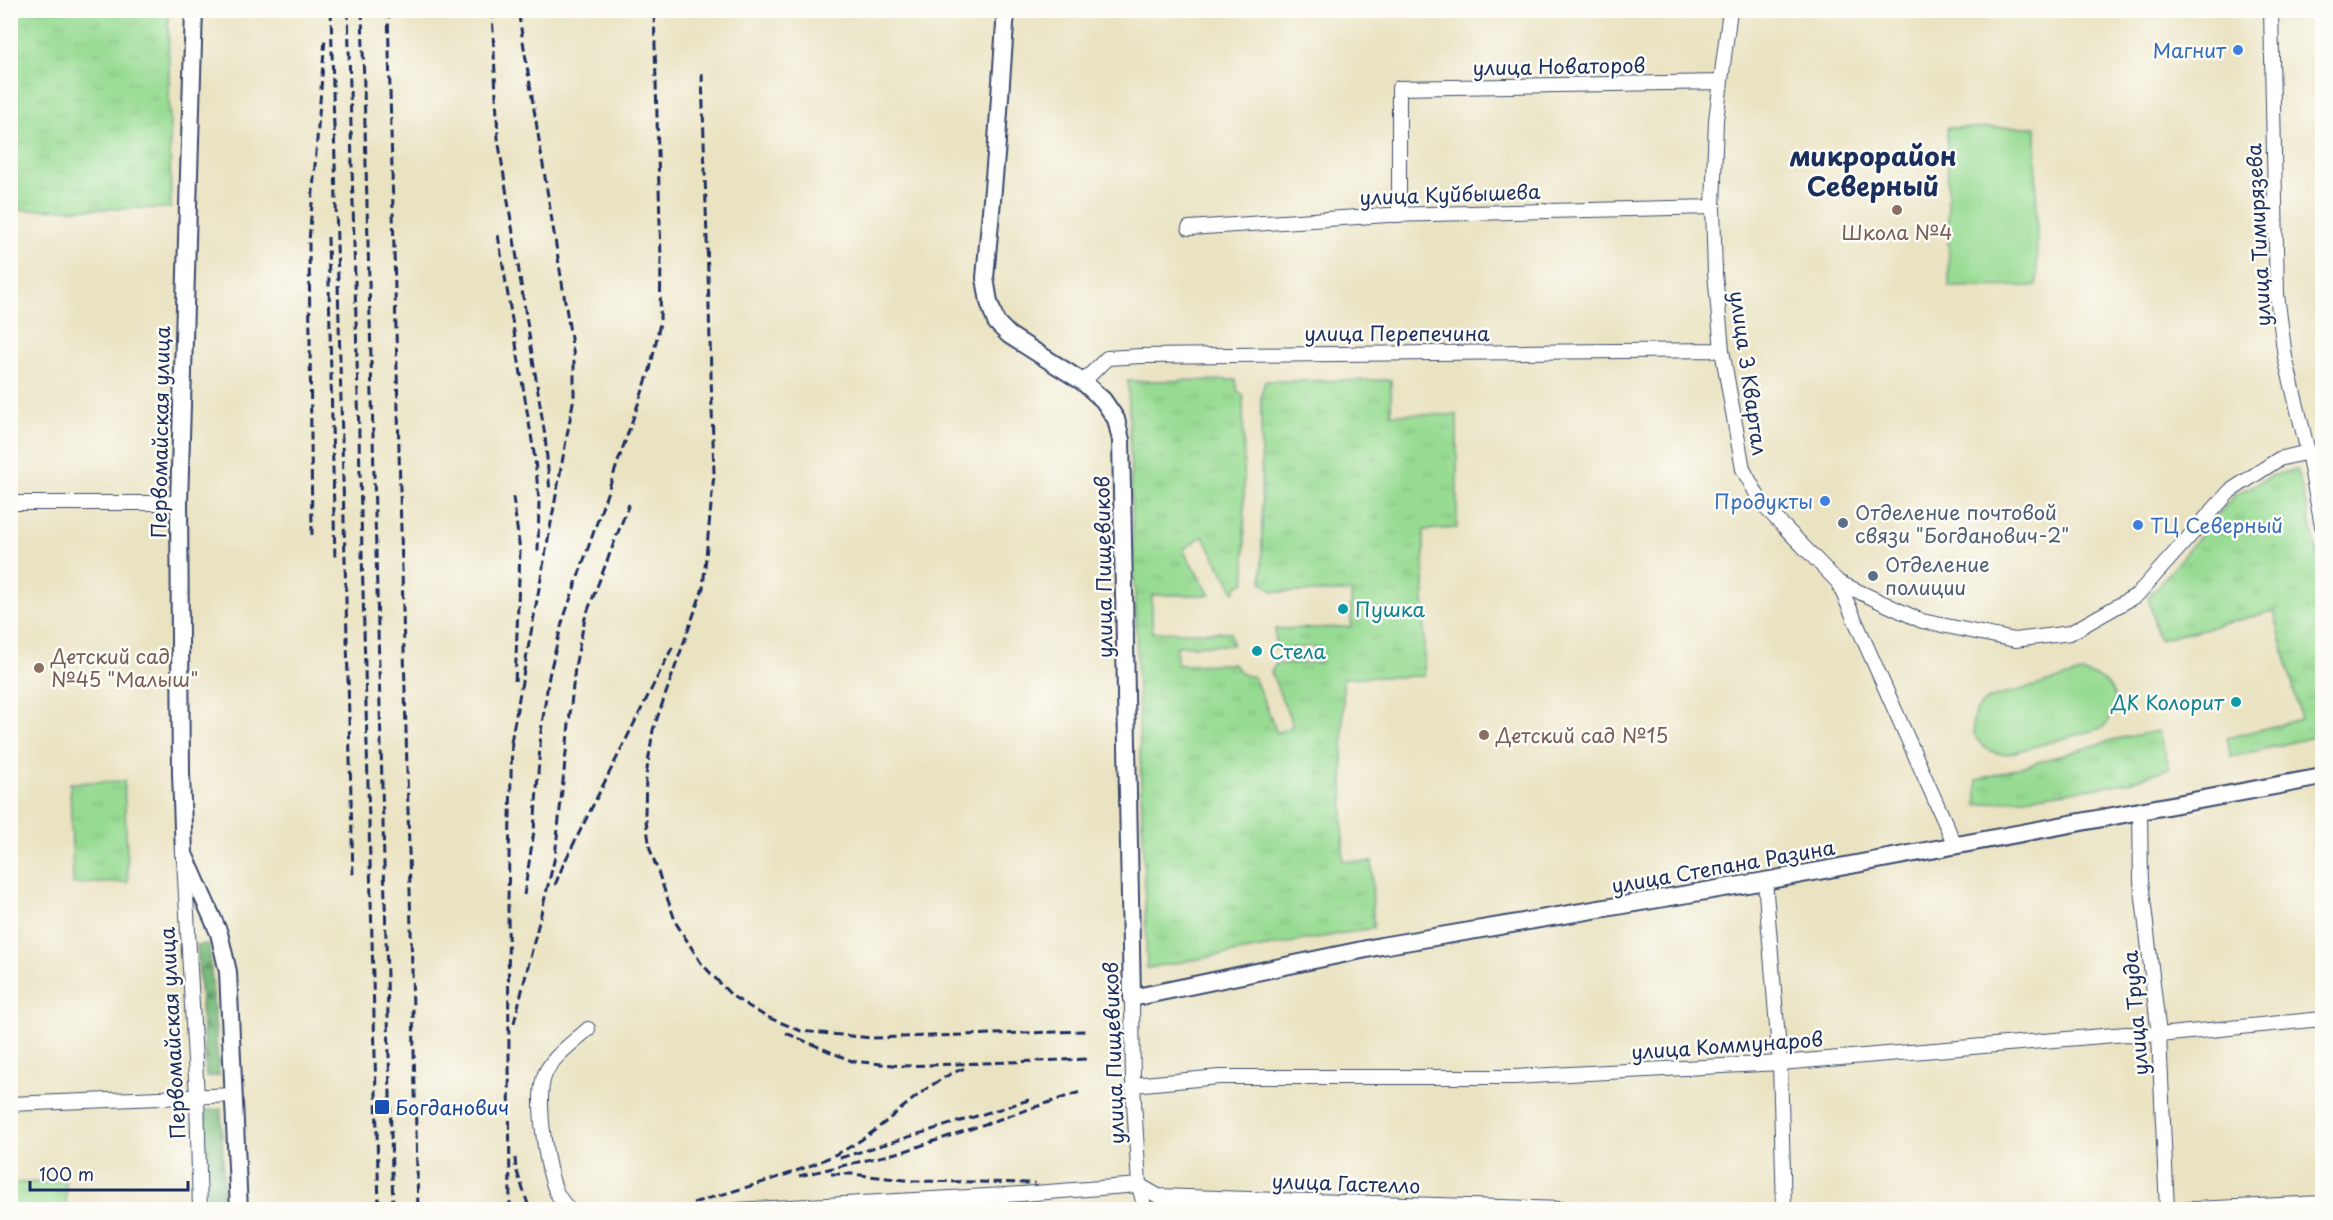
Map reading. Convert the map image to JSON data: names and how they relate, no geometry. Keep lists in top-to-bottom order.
{
  "streets": {
    "main road": ["Первомайская улица", "улица Пищевиков", "улица Степана Разина"],
    "street": [
      "улица Новаторов",
      "улица Куйбышева",
      "улица Тимирязева",
      "улица Перепечина",
      "улица 3 Квартал",
      "улица Труда",
      "улица Коммунаров",
      "улица Гастелло"
    ]
  },
  "crossings": [
    ["улица Новаторов", "улица Куйбышева"],
    ["улица Новаторов", "улица 3 Квартал"],
    ["улица Куйбышева", "улица 3 Квартал"],
    ["улица Перепечина", "улица 3 Квартал"],
    ["улица Перепечина", "улица Пищевиков"],
    ["улица Пищевиков", "улица Степана Разина"],
    ["улица Пищевиков", "улица Коммунаров"],
    ["улица Пищевиков", "улица Гастелло"],
    ["улица Степана Разина", "улица Труда"],
    ["улица Труда", "улица Коммунаров"]
  ],
  "districts": ["микрорайон Северный"],
  "places": {
    "other": [
      "Магнит",
      "Школа №4",
      "Продукты",
      "Отделение почтовой связи \"Богданович-2\"",
      "ТЦ Северный",
      "Отделение полиции",
      "Пушка",
      "Стела",
      "Детский сад №45 \"Малыш\"",
      "ДК Колорит",
      "Детский сад №15"
    ],
    "transit": ["Богданович"]
  },
  "scale_bar": "100 m"
}
